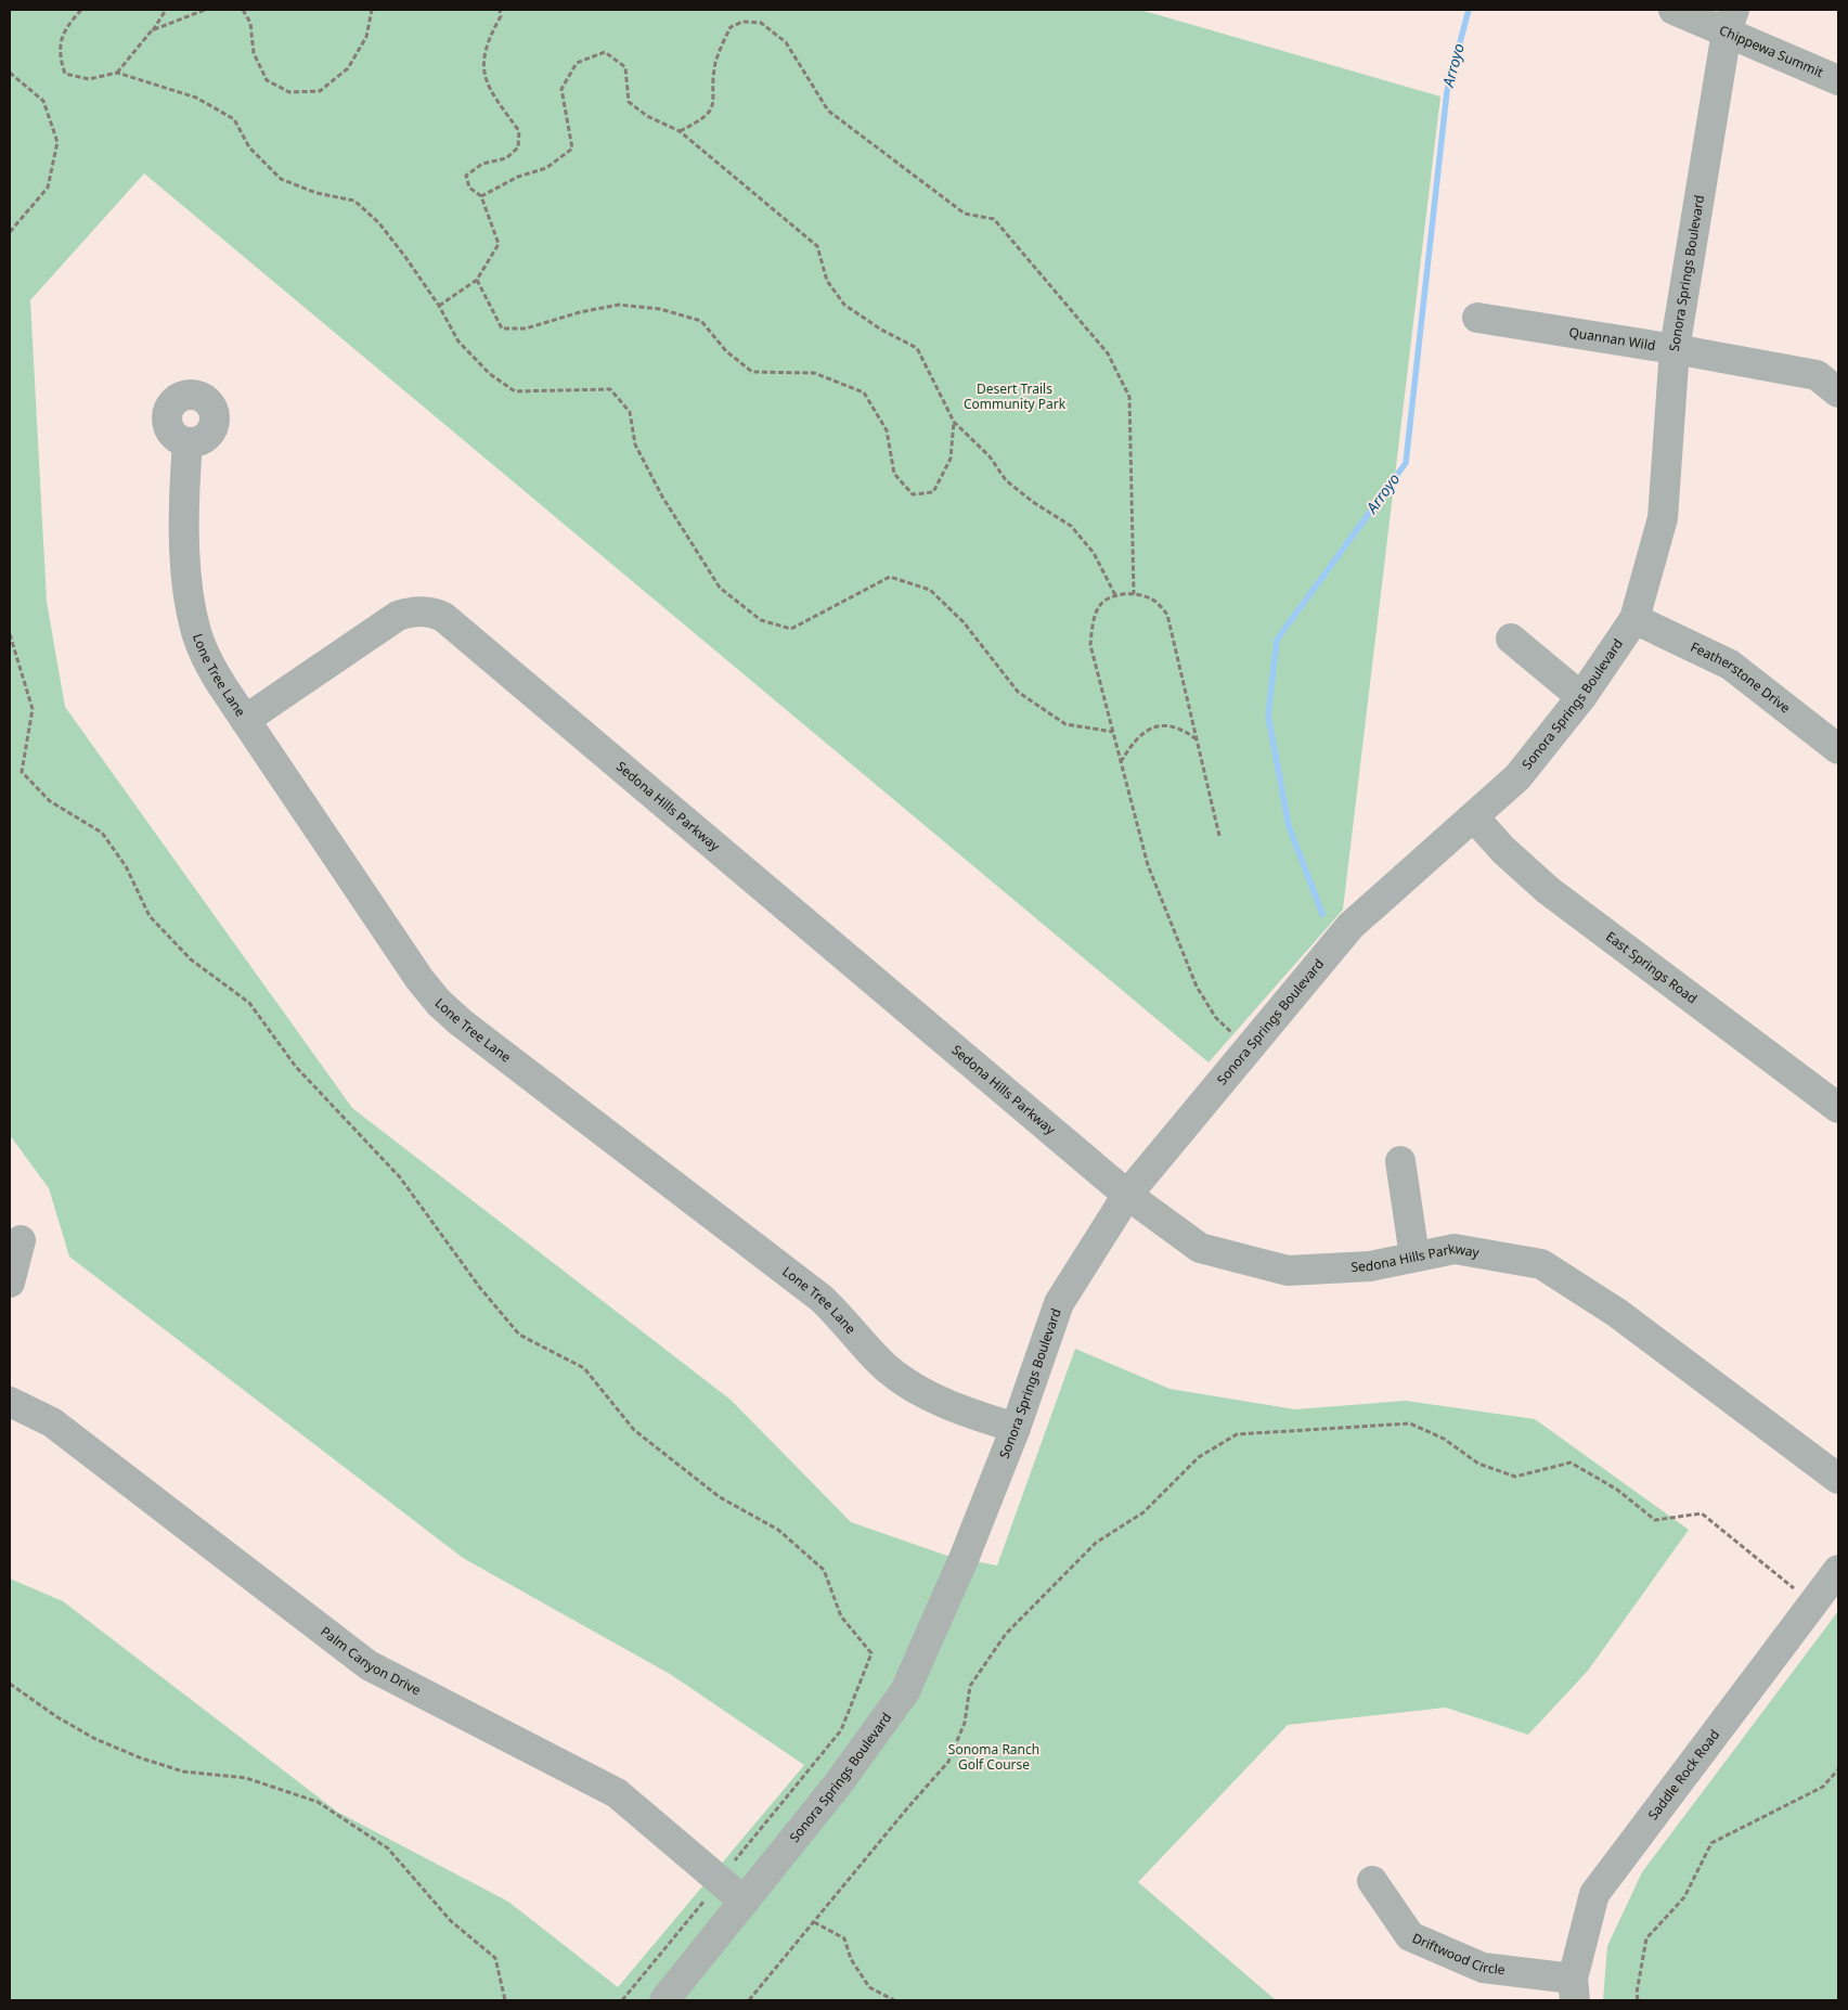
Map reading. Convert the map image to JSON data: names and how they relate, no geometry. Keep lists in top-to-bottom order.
{
  "streets": {
    "street": [
      "Chippewa Summit",
      "Sonora Springs Boulevard",
      "Quannan Wild",
      "Lone Tree Lane",
      "Featherstone Drive",
      "Sedona Hills Parkway",
      "East Springs Road",
      "Palm Canyon Drive",
      "Saddle Rock Road",
      "Driftwood Circle"
    ]
  },
  "crossings": [
    ["Chippewa Summit", "Sonora Springs Boulevard"],
    ["Sonora Springs Boulevard", "Quannan Wild"],
    ["Sonora Springs Boulevard", "Lone Tree Lane"],
    ["Sonora Springs Boulevard", "Featherstone Drive"],
    ["Sonora Springs Boulevard", "Sedona Hills Parkway"],
    ["Sonora Springs Boulevard", "East Springs Road"],
    ["Sonora Springs Boulevard", "Palm Canyon Drive"],
    ["Lone Tree Lane", "Sedona Hills Parkway"],
    ["Saddle Rock Road", "Driftwood Circle"]
  ],
  "water": ["Arroyo"],
  "parks": ["Desert Trails Community Park", "Sonoma Ranch Golf Course"]
}
